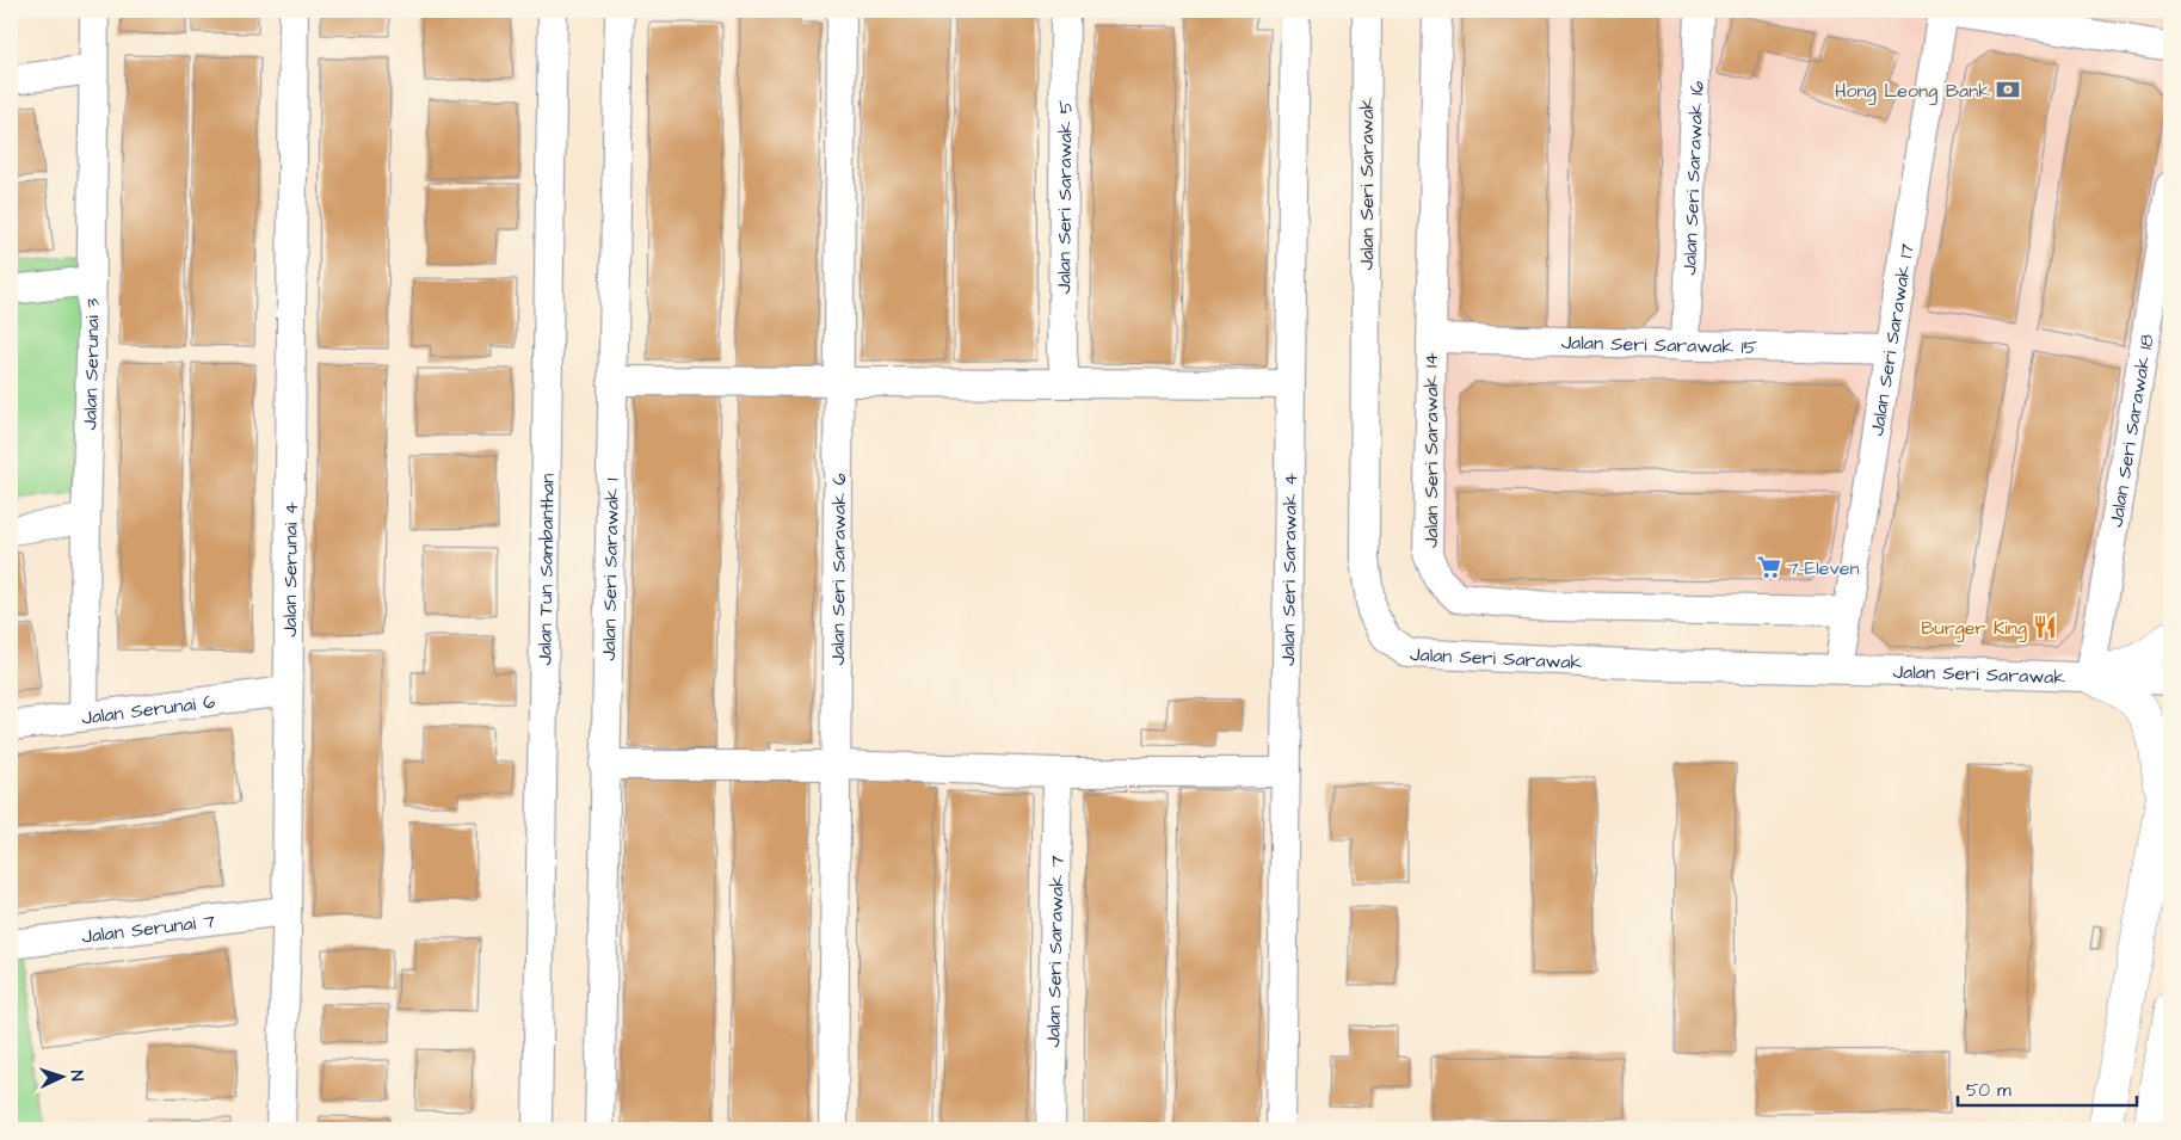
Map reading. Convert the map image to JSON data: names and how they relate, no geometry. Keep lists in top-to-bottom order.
{
  "streets": {
    "street": [
      "Jalan Seri Sarawak 16",
      "Jalan Seri Sarawak",
      "Jalan Seri Sarawak 5",
      "Jalan Seri Sarawak 17",
      "Jalan Seri Sarawak 15",
      "Jalan Serunai 3",
      "Jalan Seri Sarawak 18",
      "Jalan Seri Sarawak 14",
      "Jalan Seri Sarawak 1",
      "Jalan Serunai 4",
      "Jalan Tun Sambanthan",
      "Jalan Seri Sarawak 6",
      "Jalan Seri Sarawak 4",
      "Jalan Serunai 6",
      "Jalan Serunai 7",
      "Jalan Seri Sarawak 7"
    ]
  },
  "crossings": [
    ["Jalan Seri Sarawak 16", "Jalan Seri Sarawak 15"],
    ["Jalan Seri Sarawak", "Jalan Seri Sarawak 17"],
    ["Jalan Seri Sarawak", "Jalan Seri Sarawak 18"],
    ["Jalan Seri Sarawak 17", "Jalan Seri Sarawak 15"],
    ["Jalan Seri Sarawak 17", "Jalan Seri Sarawak 14"],
    ["Jalan Seri Sarawak 15", "Jalan Seri Sarawak 14"],
    ["Jalan Serunai 3", "Jalan Serunai 6"],
    ["Jalan Serunai 4", "Jalan Serunai 6"],
    ["Jalan Serunai 4", "Jalan Serunai 7"]
  ],
  "places": {
    "bank": ["Hong Leong Bank"],
    "supermarket": ["7-Eleven"],
    "restaurant": ["Burger King"]
  },
  "scale_bar": "50 m",
  "north": "right"
}
